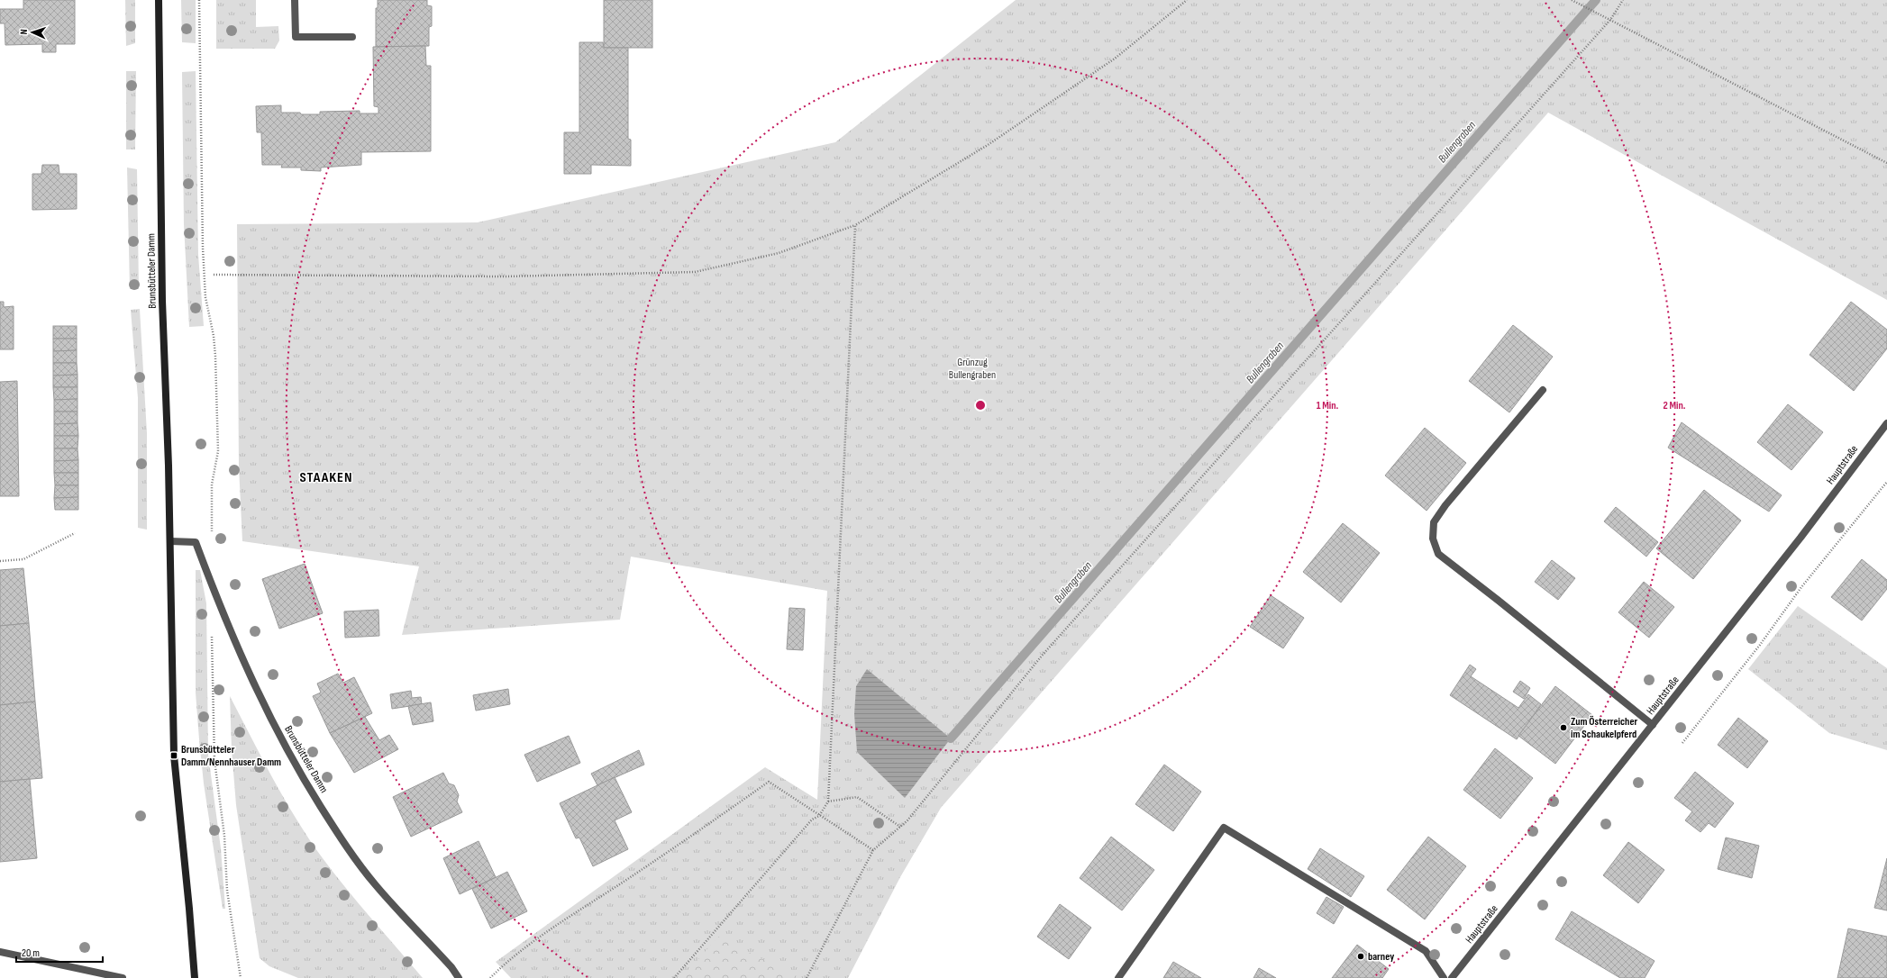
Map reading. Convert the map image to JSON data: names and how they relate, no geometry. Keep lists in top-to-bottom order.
{
  "streets": {
    "main road": ["Brunsbütteler Damm"],
    "street": ["Hauptstraße"]
  },
  "districts": ["STAAKEN"],
  "water": ["Bullengraben"],
  "parks": ["Grünzug Bullengraben"],
  "places": {
    "other": ["Zum Österreicher im Schaukelpferd", "barney"],
    "transit": ["Brunsbütteler Damm/Nennhauser Damm"]
  },
  "scale_bar": "20 m",
  "north": "left",
  "rings": ["1 Min.", "2 Min."]
}
